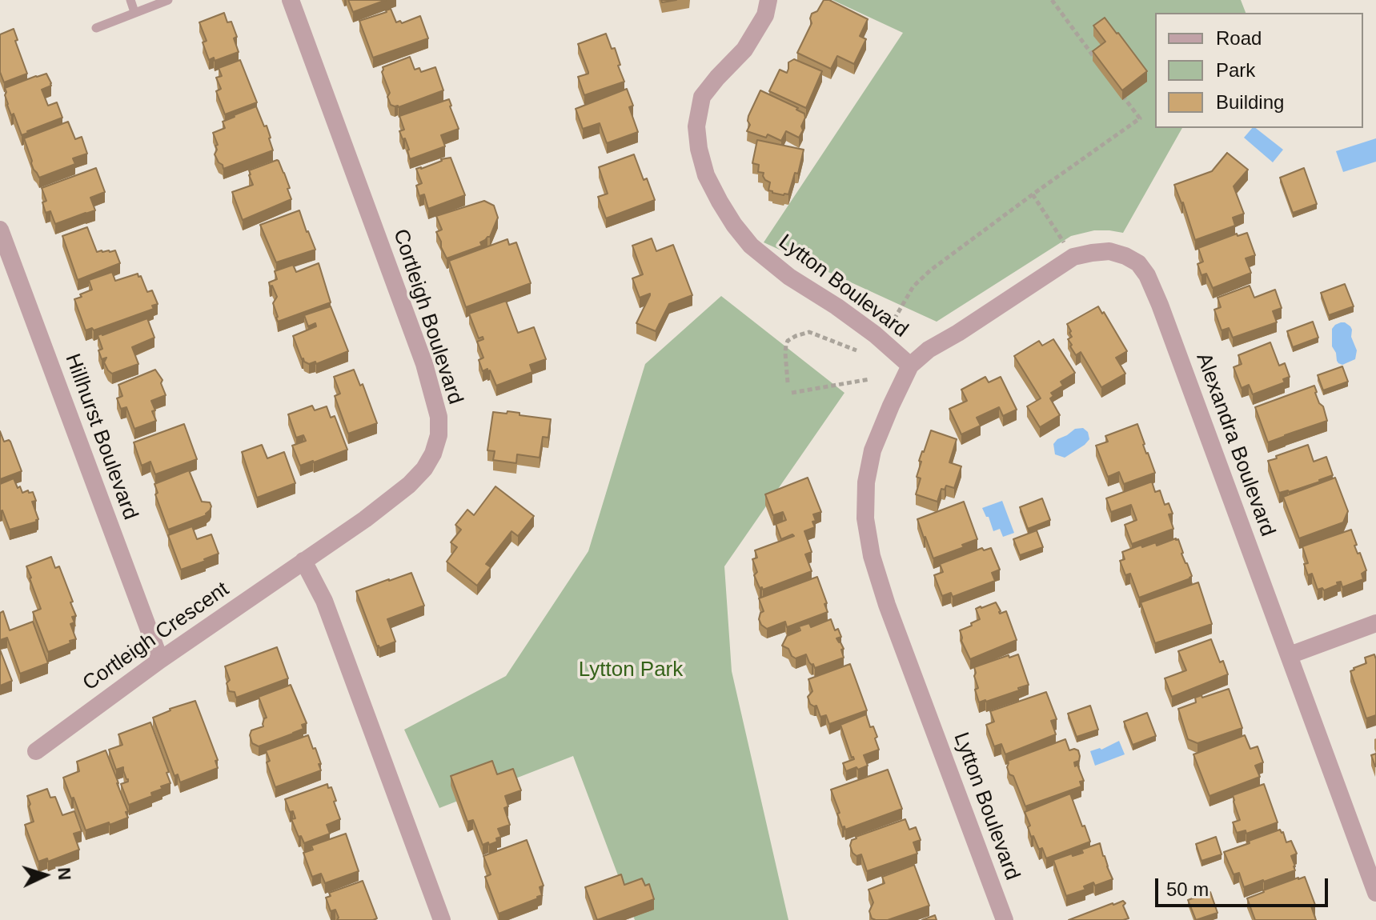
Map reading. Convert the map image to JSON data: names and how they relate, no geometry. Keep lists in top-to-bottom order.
{
  "streets": {
    "street": [
      "Lytton Boulevard",
      "Cortleigh Boulevard",
      "Hillhurst Boulevard",
      "Alexandra Boulevard",
      "Cortleigh Crescent"
    ]
  },
  "crossings": [
    ["Lytton Boulevard", "Alexandra Boulevard"],
    ["Cortleigh Boulevard", "Cortleigh Crescent"],
    ["Hillhurst Boulevard", "Cortleigh Crescent"]
  ],
  "parks": ["Lytton Park"],
  "legend": ["Road", "Park", "Building"],
  "scale_bar": "50 m",
  "north": "right"
}
